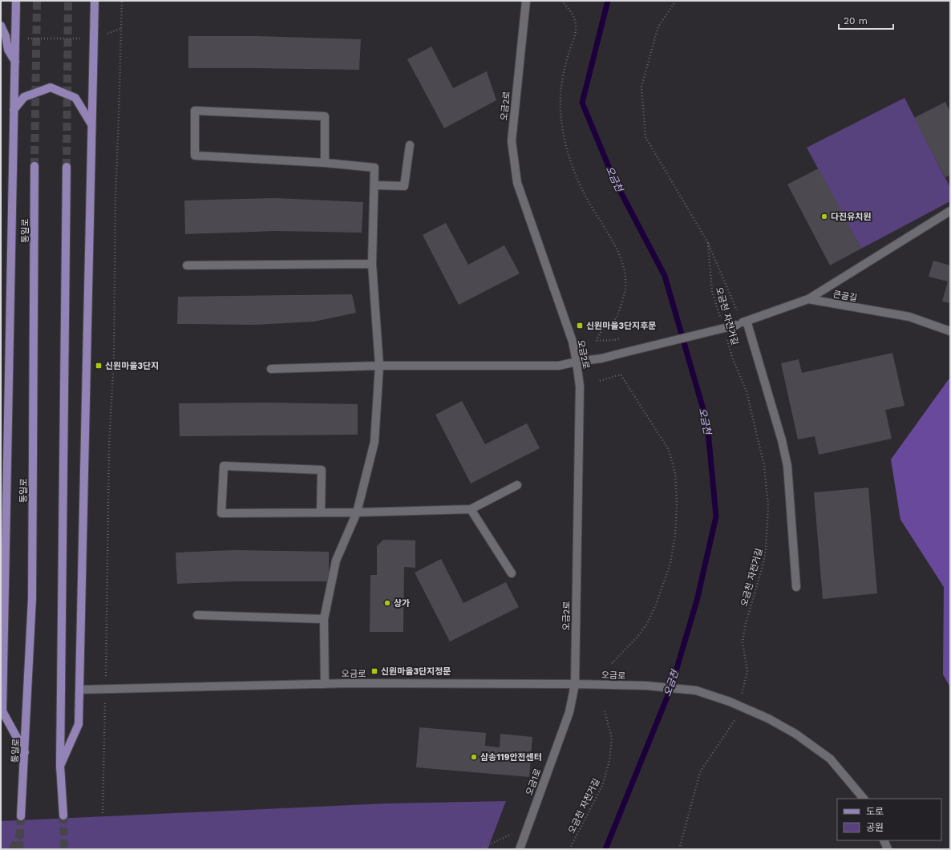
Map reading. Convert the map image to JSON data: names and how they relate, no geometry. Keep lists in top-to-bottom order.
{
  "streets": {
    "main road": ["통일로"],
    "street": [
      "오금2로",
      "큰골길",
      "오금로",
      "오금1로"
    ],
    "path": ["오금천 자전거길"]
  },
  "crossings": [
    ["오금2로", "큰골길"],
    ["오금2로", "오금로"],
    ["오금2로", "오금1로"],
    ["오금로", "오금1로"]
  ],
  "water": ["오금천"],
  "places": {
    "other": ["다진유치원", "상가", "삼송119안전센터"],
    "transit": ["신원마을3단지후문", "신원마을3단지", "신원마을3단지정문"]
  },
  "legend": ["도로", "공원"],
  "scale_bar": "20 m"
}
